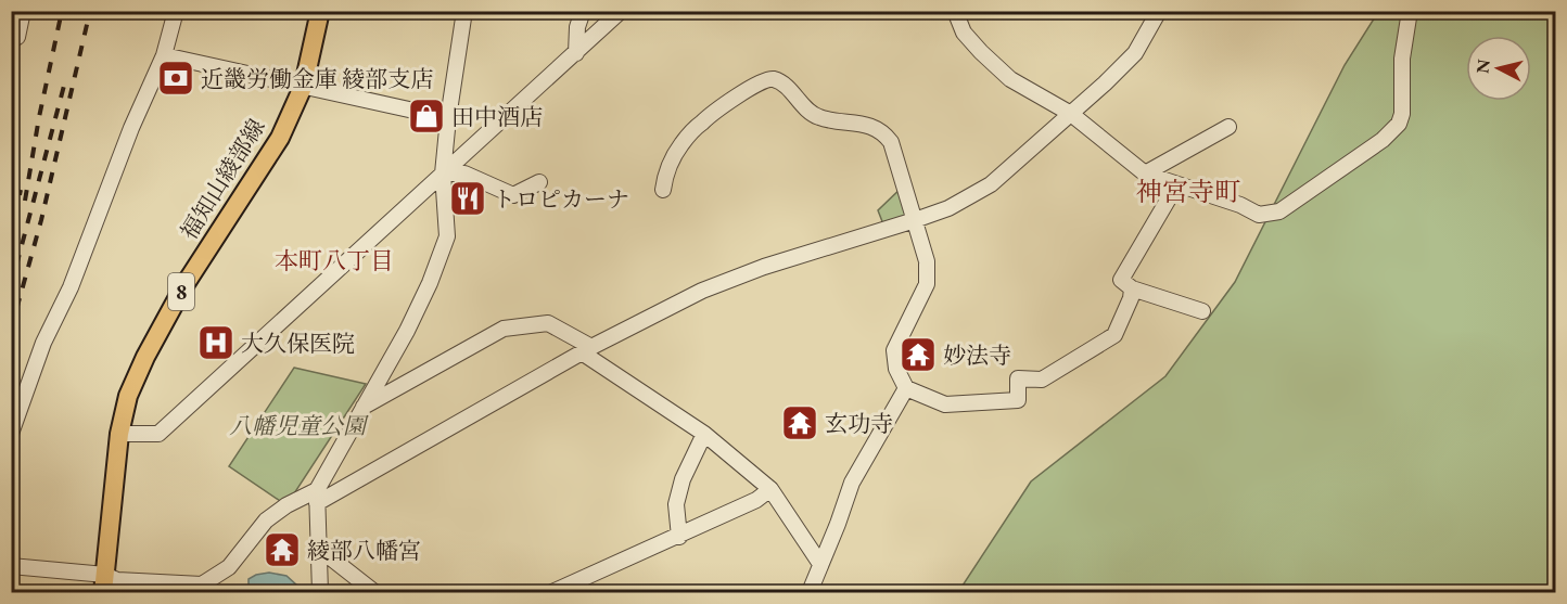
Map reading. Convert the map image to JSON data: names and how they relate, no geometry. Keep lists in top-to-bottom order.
{
  "streets": {
    "main road": ["福知山綾部線", "8"]
  },
  "districts": ["神宮寺町", "本町八丁目"],
  "parks": ["八幡児童公園"],
  "places": {
    "bank": ["近畿労働金庫 綾部支店"],
    "shop": ["田中酒店"],
    "restaurant": ["トロピカーナ"],
    "hospital": ["大久保医院"],
    "temple": ["妙法寺", "玄功寺", "綾部八幡宮"]
  },
  "north": "left"
}
